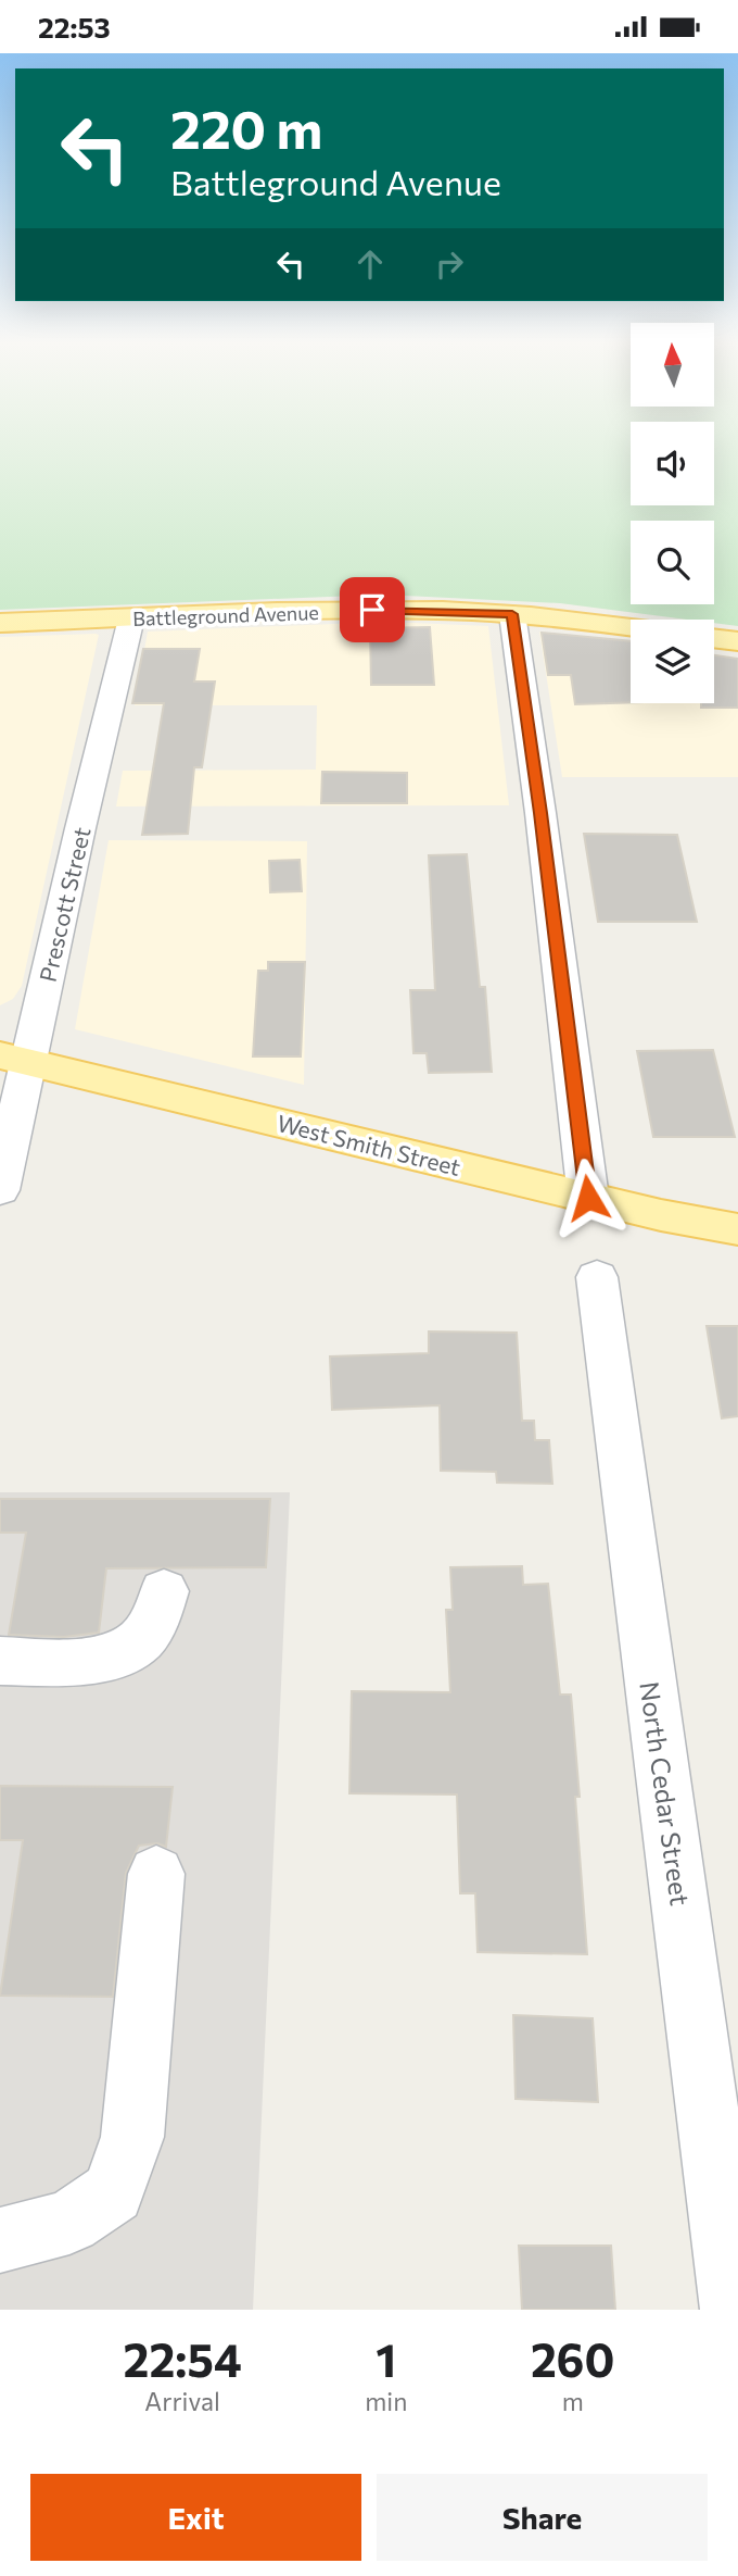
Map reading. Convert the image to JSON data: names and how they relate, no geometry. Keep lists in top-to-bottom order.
{
  "streets": {
    "main road": ["Battleground Avenue", "West Smith Street"],
    "street": ["Prescott Street", "North Cedar Street"]
  },
  "crossings": [
    ["Battleground Avenue", "Prescott Street"],
    ["Prescott Street", "West Smith Street"]
  ],
  "north": "top",
  "page": {
    "status": "22:53",
    "turn": ["220 m", "Battleground Avenue"],
    "eta": [
      "22:54",
      "Arrival",
      "1",
      "min",
      "260",
      "m"
    ],
    "buttons": ["Exit", "Share"]
  }
}
